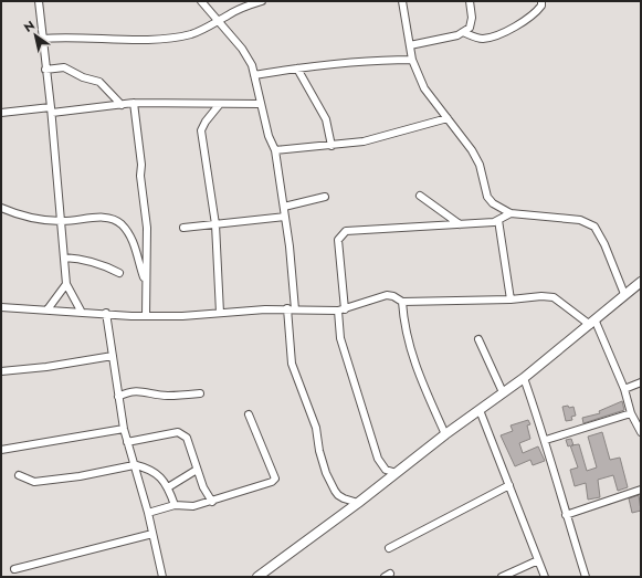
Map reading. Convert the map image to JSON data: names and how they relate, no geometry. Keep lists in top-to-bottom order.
{
  "north": "top left"
}
